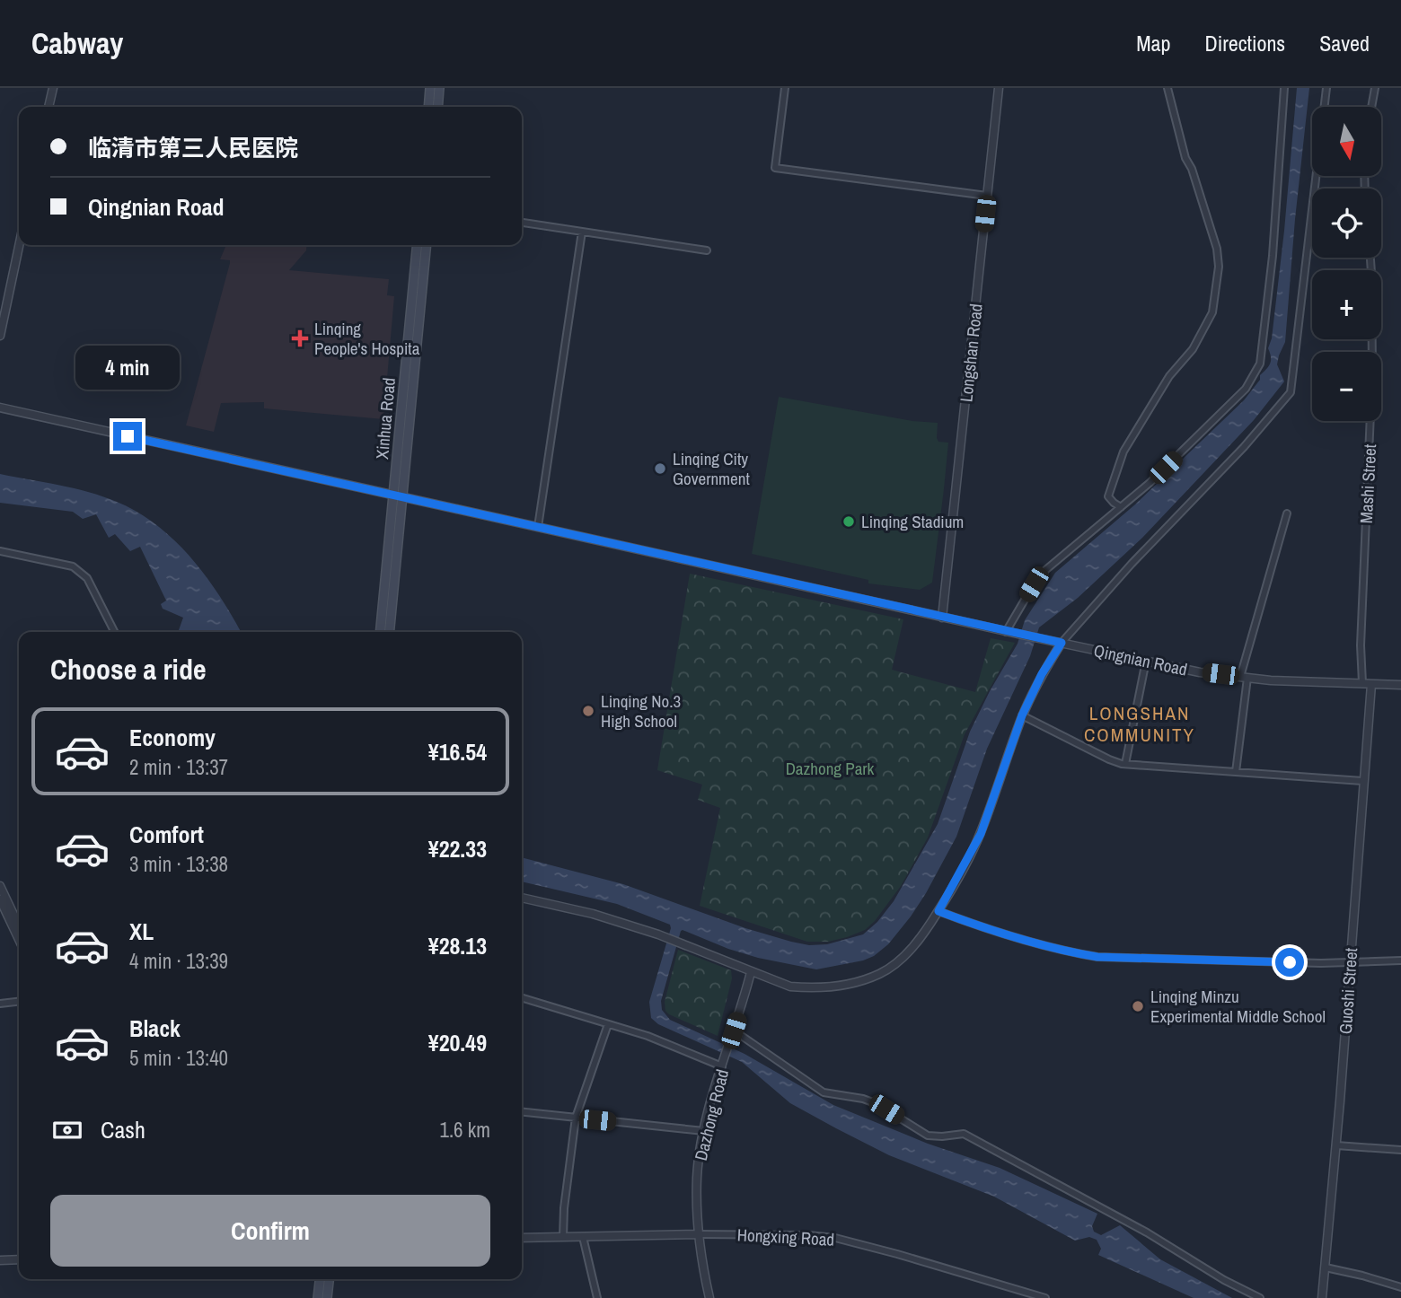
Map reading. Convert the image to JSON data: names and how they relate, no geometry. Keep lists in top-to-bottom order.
{
  "streets": {
    "main road": ["Xinhua Road"],
    "street": [
      "Longshan Road",
      "Mashi Street",
      "Qingnian Road",
      "Guoshi Street",
      "Dazhong Road",
      "Hongxing Road"
    ]
  },
  "crossings": [
    ["Longshan Road", "Qingnian Road"],
    ["Xinhua Road", "Qingnian Road"],
    ["Mashi Street", "Qingnian Road"],
    ["Qingnian Road", "Guoshi Street"],
    ["Dazhong Road", "Hongxing Road"]
  ],
  "districts": ["LONGSHAN COMMUNITY"],
  "parks": ["Dazhong Park"],
  "places": {
    "health": ["Linqing People's Hospita"],
    "other": [
      "Linqing City Government",
      "Linqing Stadium",
      "Linqing No.3 High School",
      "Linqing Minzu Experimental Middle School"
    ]
  },
  "north": "bottom",
  "page": {
    "header": "Cabway",
    "nav": ["Map", "Directions", "Saved"],
    "map_buttons": ["+", "−"],
    "banner": ["临清市第三人民医院", "Qingnian Road"],
    "bubble": "4 min",
    "heading": "Choose a ride",
    "list": [
      {
        "name": "Economy",
        "note": "2 min · 13:37",
        "value": "¥16.54"
      },
      {
        "name": "Comfort",
        "note": "3 min · 13:38",
        "value": "¥22.33"
      },
      {
        "name": "XL",
        "note": "4 min · 13:39",
        "value": "¥28.13"
      },
      {
        "name": "Black",
        "note": "5 min · 13:40",
        "value": "¥20.49"
      }
    ],
    "pay": ["Cash", "1.6 km"],
    "buttons": "Confirm"
  }
}
